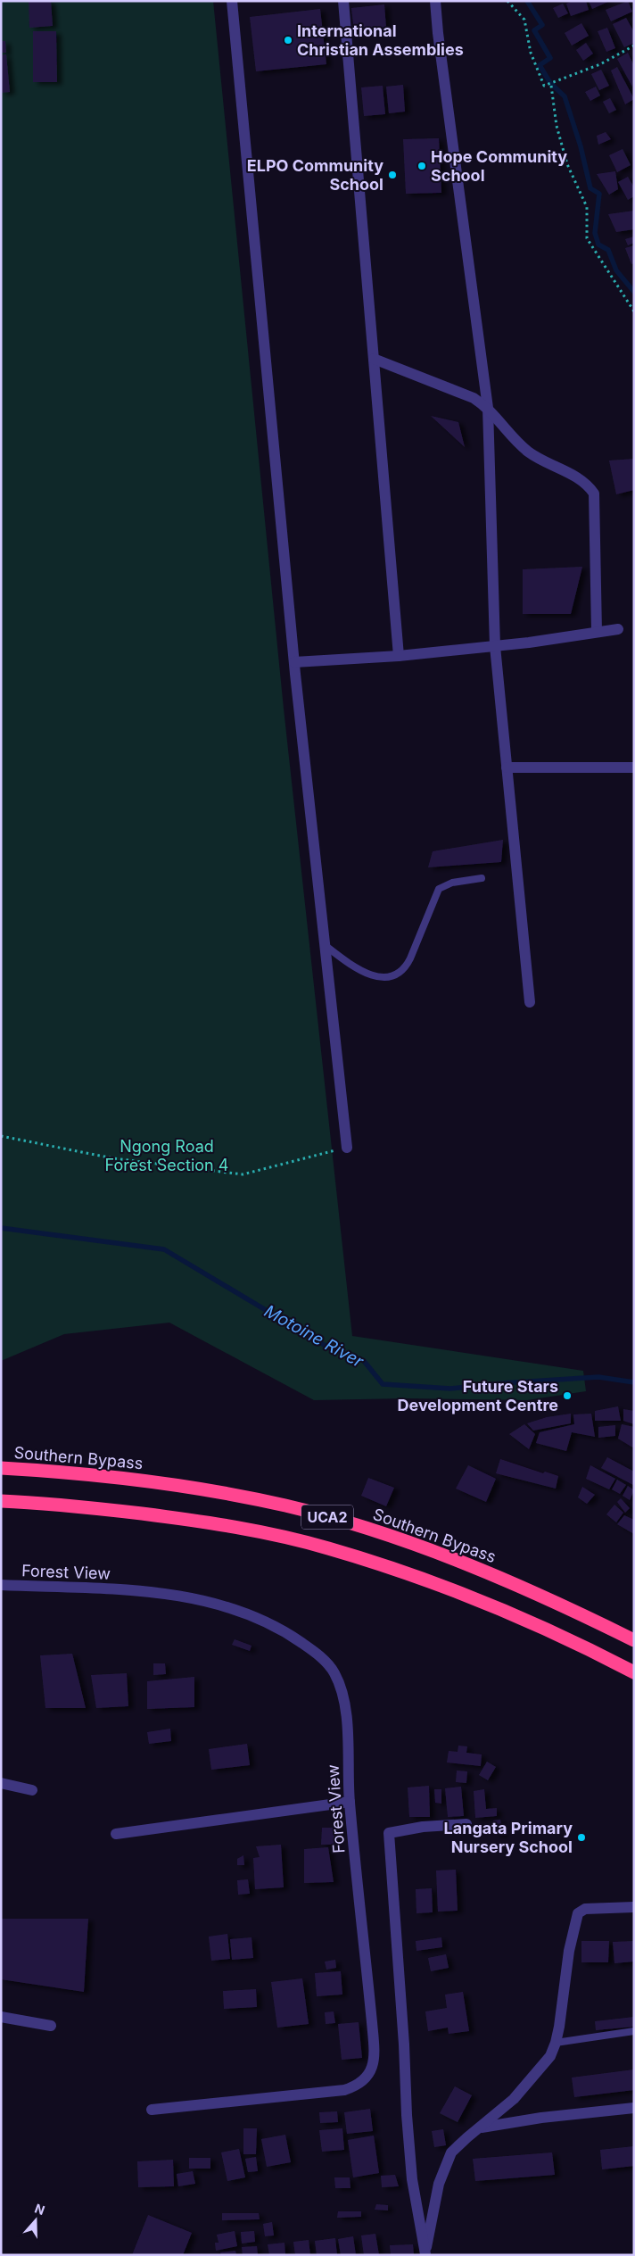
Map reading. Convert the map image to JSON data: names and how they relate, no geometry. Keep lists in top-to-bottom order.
{
  "streets": {
    "highway": ["Southern Bypass", "UCA2"],
    "street": ["Forest View"]
  },
  "water": ["Motoine River"],
  "parks": ["Ngong Road Forest Section 4"],
  "places": [
    "International Christian Assemblies",
    "Hope Community School",
    "ELPO Community School",
    "Future Stars Development Centre",
    "Langata Primary Nursery School"
  ],
  "north": "top"
}
